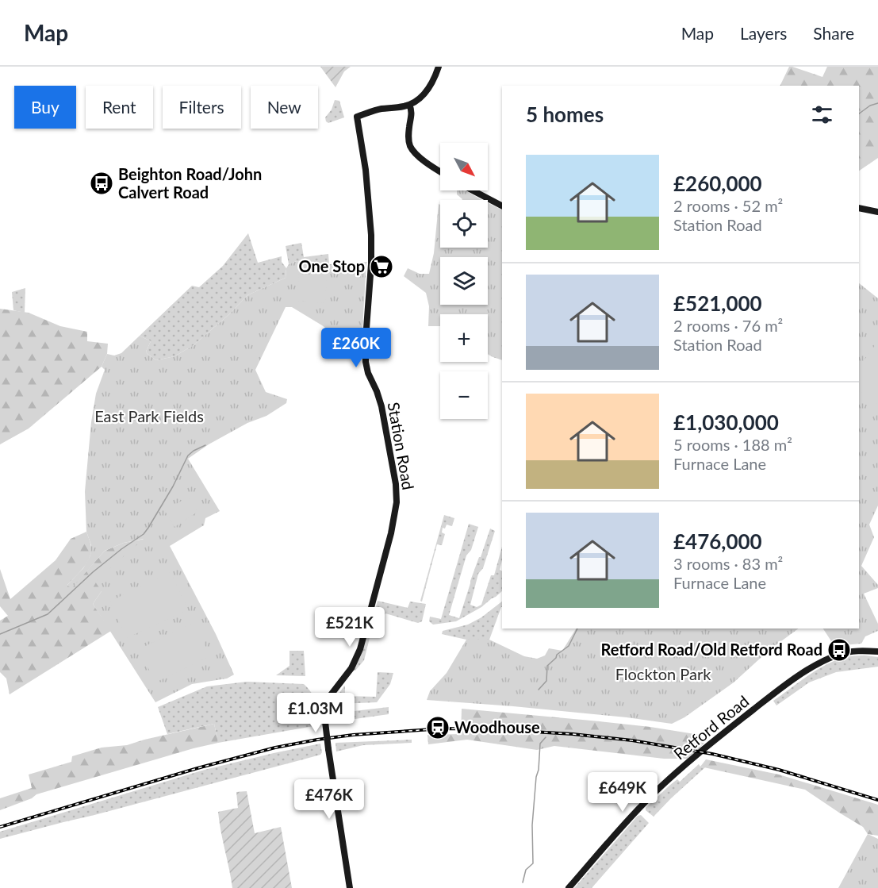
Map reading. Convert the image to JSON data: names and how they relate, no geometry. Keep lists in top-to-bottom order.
{
  "streets": {
    "main road": ["Station Road", "Retford Road"]
  },
  "parks": ["East Park Fields", "Flockton Park"],
  "places": {
    "bus stop": ["Beighton Road/John Calvert Road", "Retford Road/Old Retford Road"],
    "supermarket": ["One Stop"],
    "station": ["Woodhouse"]
  },
  "north": "bottom right",
  "page": {
    "header": "Map",
    "nav": ["Map", "Layers", "Share"],
    "chip": [
      "Buy",
      "Rent",
      "Filters",
      "New"
    ],
    "heading": "5 homes",
    "map_buttons": ["+", "−"],
    "list": [
      {
        "name": "£260,000",
        "note": "2 rooms · 52 m² · Station Road"
      },
      {
        "name": "£521,000",
        "note": "2 rooms · 76 m² · Station Road"
      },
      {
        "name": "£1,030,000",
        "note": "5 rooms · 188 m² · Furnace Lane"
      },
      {
        "name": "£476,000",
        "note": "3 rooms · 83 m² · Furnace Lane"
      }
    ],
    "price": [
      "£260K",
      "£521K",
      "£1.03M",
      "£649K",
      "£476K"
    ]
  }
}
